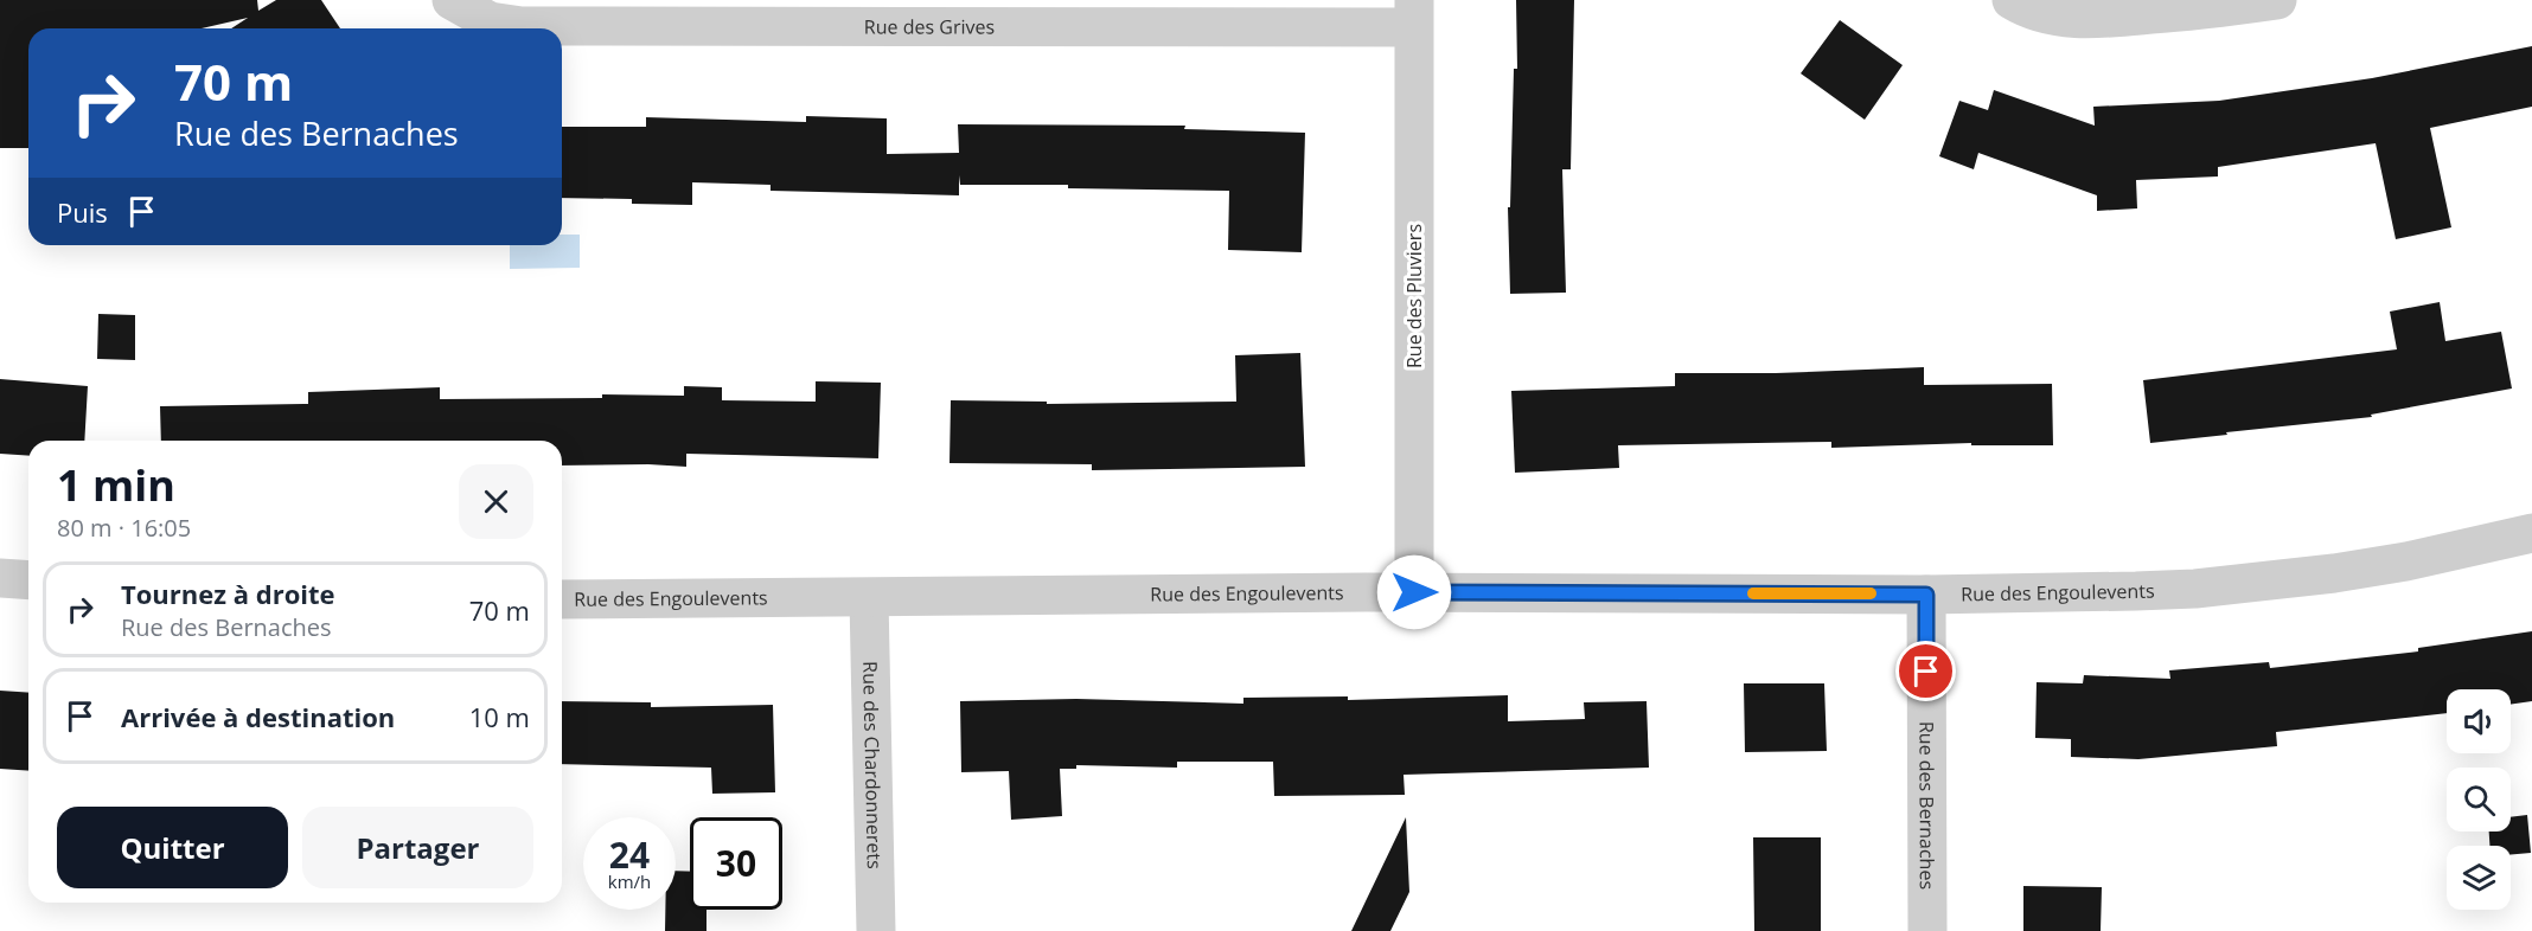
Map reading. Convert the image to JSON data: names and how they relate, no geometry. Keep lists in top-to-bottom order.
{
  "streets": {
    "street": [
      "Rue des Grives",
      "Rue des Pluviers",
      "Rue des Engoulevents",
      "Rue des Chardonnerets",
      "Rue des Bernaches"
    ]
  },
  "crossings": [
    ["Rue des Grives", "Rue des Pluviers"],
    ["Rue des Pluviers", "Rue des Engoulevents"],
    ["Rue des Engoulevents", "Rue des Chardonnerets"],
    ["Rue des Engoulevents", "Rue des Bernaches"]
  ],
  "page": {
    "turn": ["70 m", "Rue des Bernaches"],
    "then": "Puis",
    "heading": ["1 min", "80 m · 16:05"],
    "list": [
      {
        "name": "Tournez à droite",
        "note": "Rue des Bernaches",
        "value": "70 m"
      },
      {
        "name": "Arrivée à destination",
        "value": "10 m"
      }
    ],
    "buttons": ["Quitter", "Partager"],
    "speed": "24 km/h",
    "limit": "30"
  }
}
